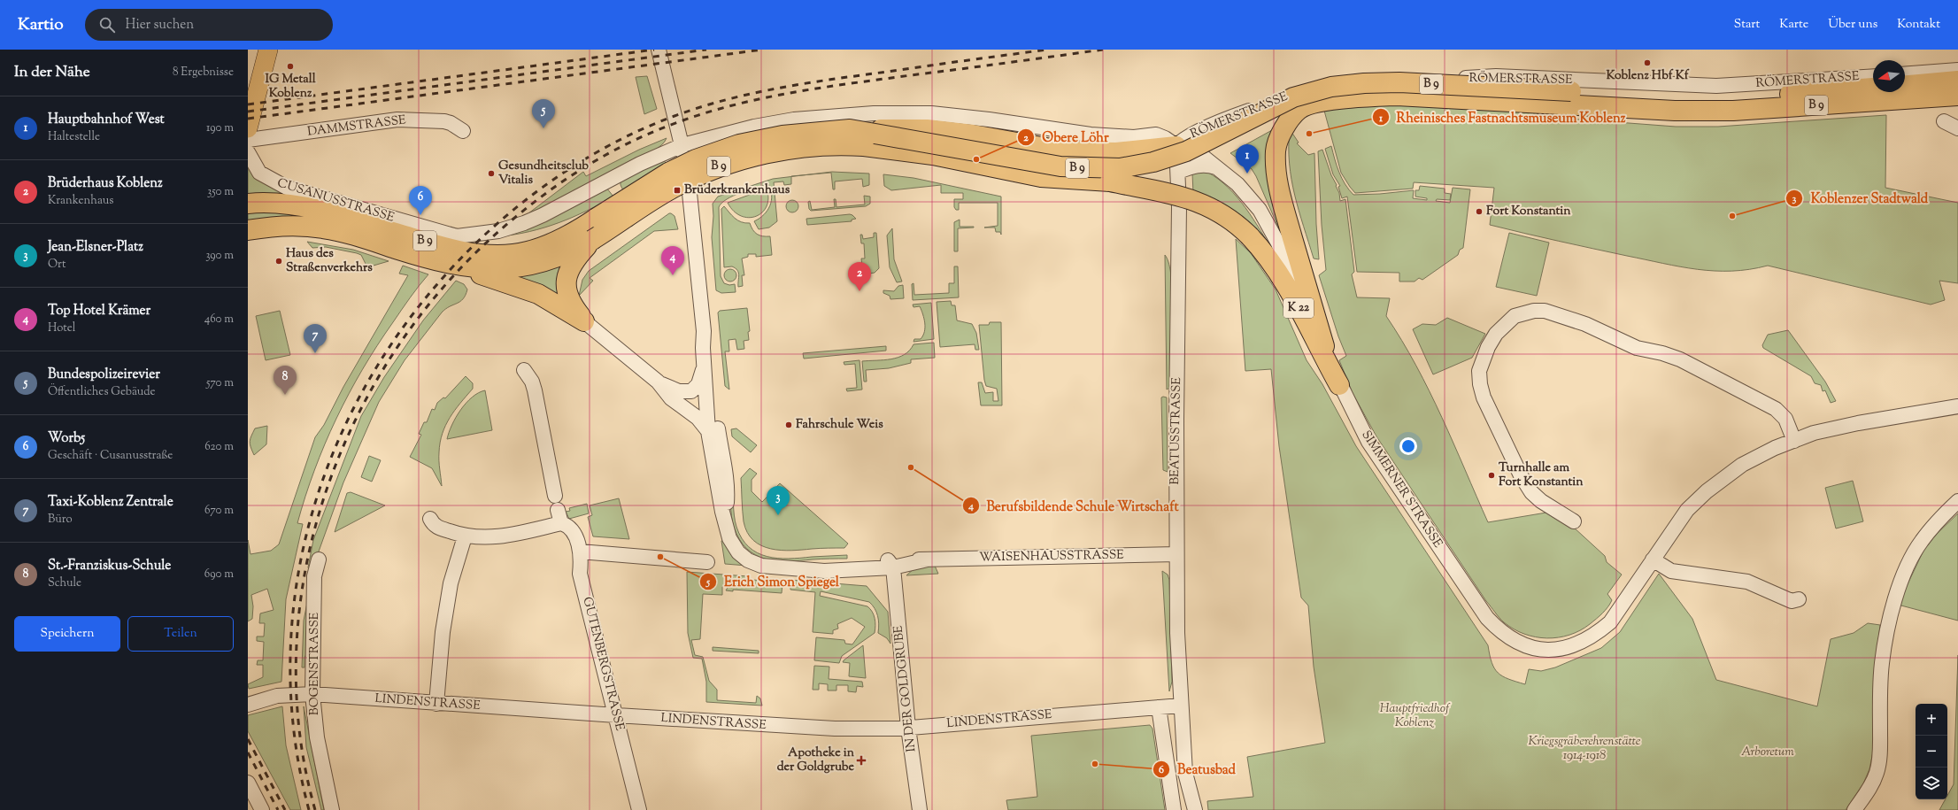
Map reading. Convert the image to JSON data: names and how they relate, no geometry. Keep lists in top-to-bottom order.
{
  "streets": {
    "highway": ["B 9", "K 22"],
    "street": [
      "RÖMERSTRASSE",
      "DAMMSTRASSE",
      "CUSANUSSTRASSE",
      "BEATUSSTRASSE",
      "SIMMERNER STRASSE",
      "WAISENHAUSSTRASSE",
      "BOGENSTRASSE",
      "GUTENBERGSTRASSE",
      "IN DER GOLDGRUBE",
      "LINDENSTRASSE"
    ]
  },
  "crossings": [
    ["RÖMERSTRASSE", "B 9"],
    ["RÖMERSTRASSE", "BEATUSSTRASSE"],
    ["RÖMERSTRASSE", "SIMMERNER STRASSE"],
    ["B 9", "K 22"],
    ["B 9", "BEATUSSTRASSE"],
    ["B 9", "SIMMERNER STRASSE"],
    ["CUSANUSSTRASSE", "SIMMERNER STRASSE"],
    ["K 22", "SIMMERNER STRASSE"],
    ["BEATUSSTRASSE", "SIMMERNER STRASSE"],
    ["BEATUSSTRASSE", "WAISENHAUSSTRASSE"],
    ["BEATUSSTRASSE", "LINDENSTRASSE"],
    ["WAISENHAUSSTRASSE", "IN DER GOLDGRUBE"],
    ["BOGENSTRASSE", "LINDENSTRASSE"],
    ["GUTENBERGSTRASSE", "LINDENSTRASSE"],
    ["IN DER GOLDGRUBE", "LINDENSTRASSE"]
  ],
  "parks": ["Hauptfriedhof Koblenz", "Kriegsgräberehrenstätte 1914-1918", "Arboretum"],
  "places": {
    "other": [
      "Koblenz Hbf Kf",
      "IG Metall Koblenz",
      "Rheinisches Fastnachtsmuseum Koblenz",
      "Obere Löhr",
      "Gesundheitsclub Vitalis",
      "Fort Konstantin",
      "Koblenzer Stadtwald",
      "Haus des Straßenverkehrs",
      "Fahrschule Weis",
      "Berufsbildende Schule Wirtschaft",
      "Turnhalle am Fort Konstantin",
      "Erich Simon Spiegel",
      "Beatusbad"
    ],
    "transit": ["Brüderkrankenhaus"],
    "health": ["Apotheke in der Goldgrube"]
  },
  "north": "left",
  "page": {
    "header": "Kartio",
    "search": "Hier suchen",
    "nav": [
      "Start",
      "Karte",
      "Über uns",
      "Kontakt"
    ],
    "heading": ["In der Nähe", "8 Ergebnisse"],
    "list": [
      {
        "mark": "1",
        "name": "Hauptbahnhof West",
        "note": "Haltestelle",
        "value": "190 m"
      },
      {
        "mark": "2",
        "name": "Brüderhaus Koblenz",
        "note": "Krankenhaus",
        "value": "350 m"
      },
      {
        "mark": "3",
        "name": "Jean-Elsner-Platz",
        "note": "Ort",
        "value": "390 m"
      },
      {
        "mark": "4",
        "name": "Top Hotel Krämer",
        "note": "Hotel",
        "value": "460 m"
      },
      {
        "mark": "5",
        "name": "Bundespolizeirevier",
        "note": "Öffentliches Gebäude",
        "value": "570 m"
      },
      {
        "mark": "6",
        "name": "Worb5",
        "note": "Geschäft · Cusanusstraße",
        "value": "620 m"
      },
      {
        "mark": "7",
        "name": "Taxi-Koblenz Zentrale",
        "note": "Büro",
        "value": "670 m"
      },
      {
        "mark": "8",
        "name": "St.-Franziskus-Schule",
        "note": "Schule",
        "value": "690 m"
      }
    ],
    "pins": [
      "5",
      "1",
      "6",
      "4",
      "2",
      "7",
      "8",
      "3"
    ],
    "buttons": ["Speichern", "Teilen"],
    "map_buttons": ["+", "−"]
  }
}
